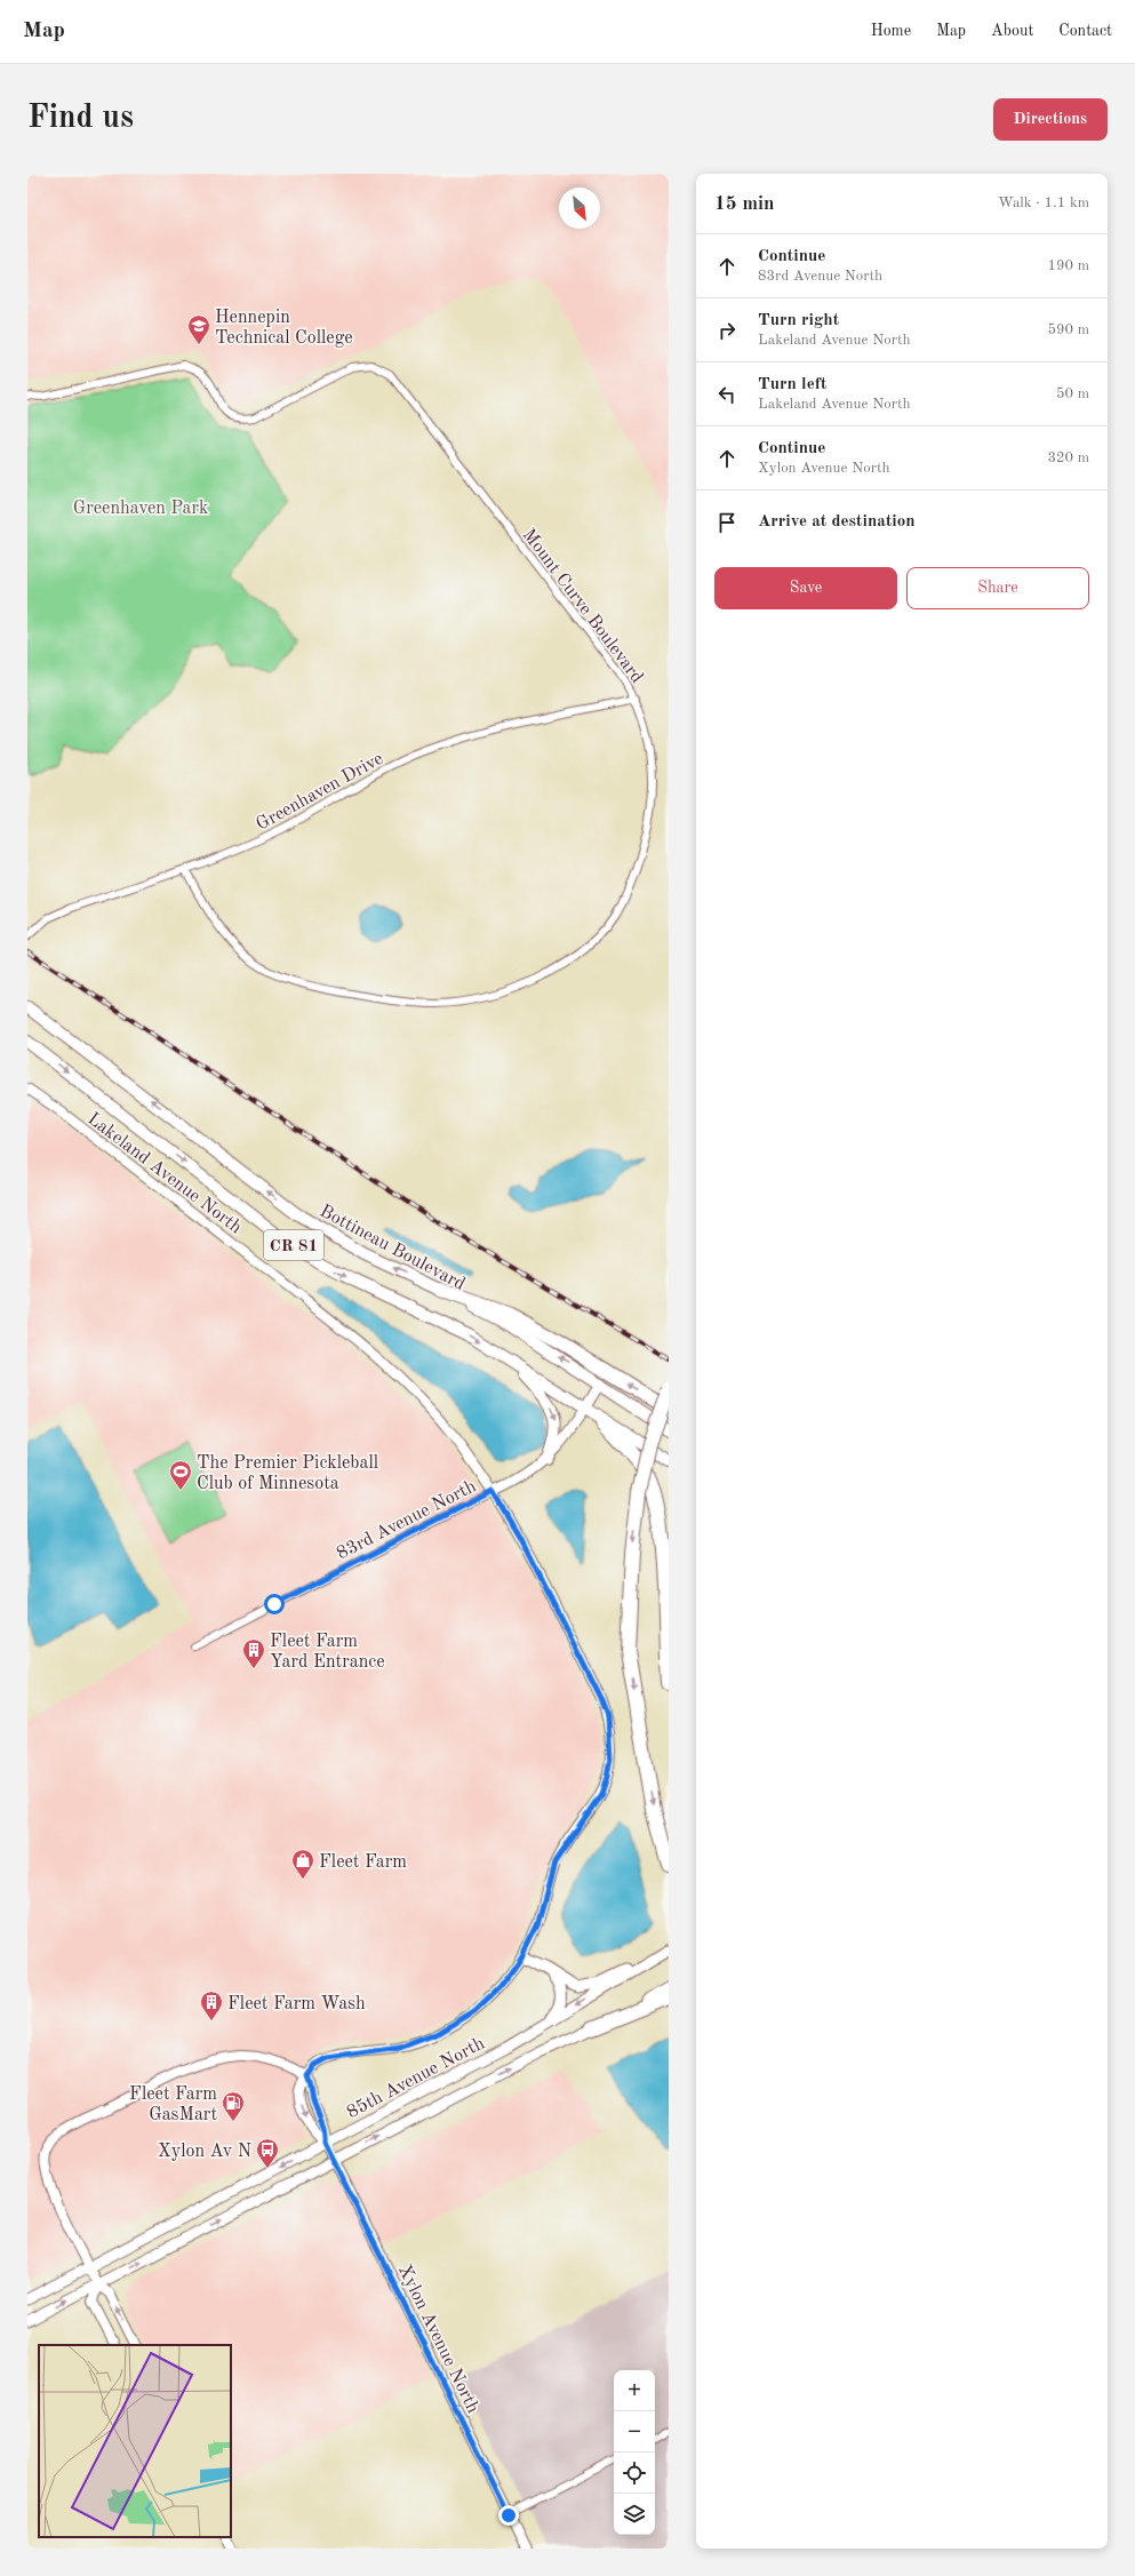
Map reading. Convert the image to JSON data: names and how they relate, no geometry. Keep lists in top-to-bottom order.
{
  "streets": {
    "highway": ["CR 81", "Bottineau Boulevard"],
    "main road": ["85th Avenue North"],
    "street": [
      "Mount Curve Boulevard",
      "Greenhaven Drive",
      "Lakeland Avenue North",
      "83rd Avenue North",
      "Xylon Avenue North"
    ]
  },
  "crossings": [
    ["Mount Curve Boulevard", "Greenhaven Drive"],
    ["Lakeland Avenue North", "83rd Avenue North"],
    ["Lakeland Avenue North", "85th Avenue North"],
    ["Lakeland Avenue North", "Xylon Avenue North"],
    ["CR 81", "83rd Avenue North"],
    ["Bottineau Boulevard", "83rd Avenue North"],
    ["85th Avenue North", "Xylon Avenue North"]
  ],
  "parks": ["Greenhaven Park"],
  "places": {
    "school or university": ["Hennepin Technical College"],
    "sports": ["The Premier Pickleball Club of Minnesota"],
    "building": ["Fleet Farm Yard Entrance", "Fleet Farm Wash"],
    "shop": ["Fleet Farm"],
    "fuel station": ["Fleet Farm GasMart"],
    "bus stop": ["Xylon Av N"]
  },
  "north": "bottom right",
  "page": {
    "header": "Map",
    "nav": [
      "Home",
      "Map",
      "About",
      "Contact"
    ],
    "buttons": [
      "Directions",
      ["Save", "Share"]
    ],
    "title": "Find us",
    "heading": ["15 min", "Walk · 1.1 km"],
    "list": [
      ["Continue", "83rd Avenue North", "190 m"],
      ["Turn right", "Lakeland Avenue North", "590 m"],
      ["Turn left", "Lakeland Avenue North", "50 m"],
      ["Continue", "Xylon Avenue North", "320 m"],
      "Arrive at destination"
    ],
    "map_buttons": ["+", "−"]
  }
}
